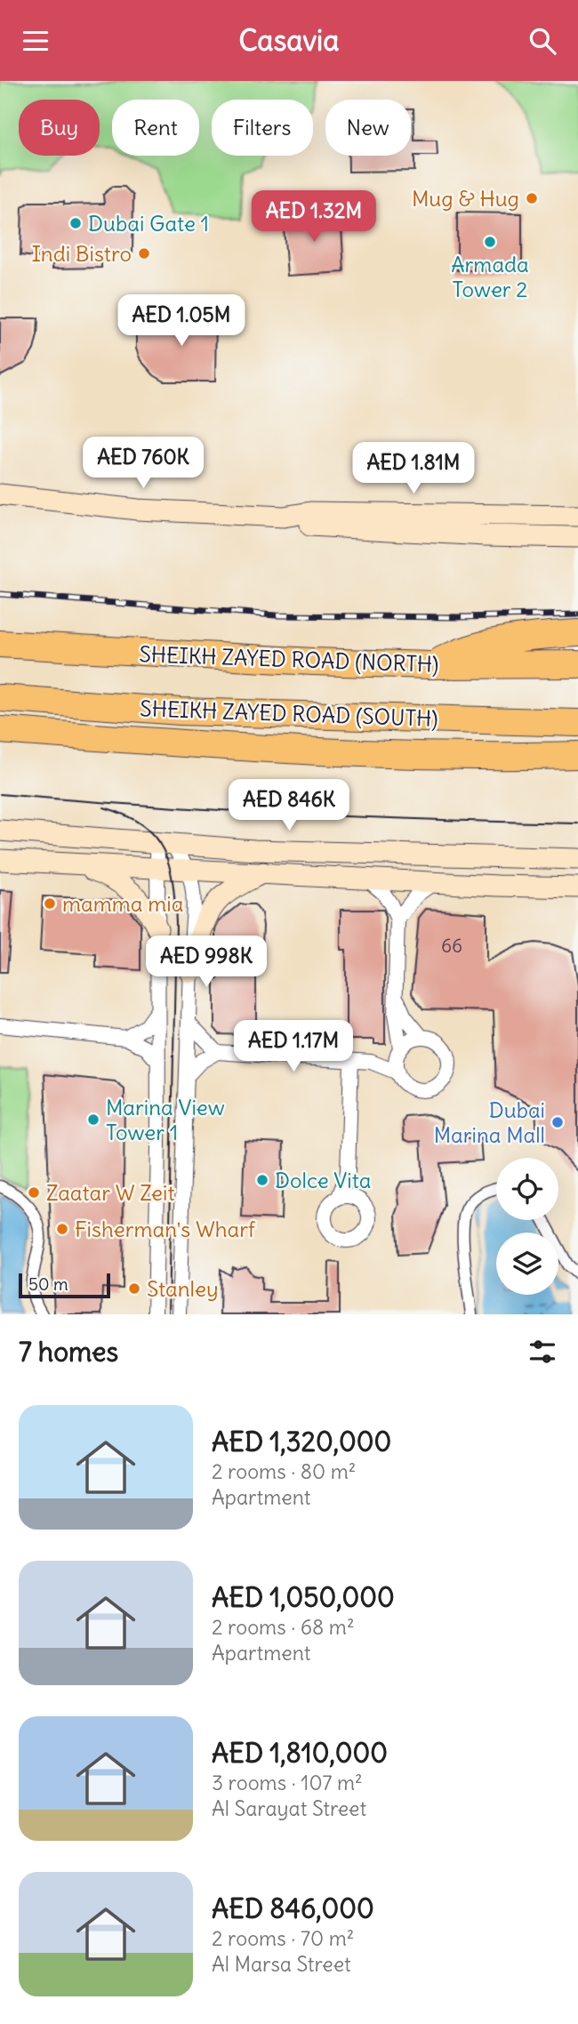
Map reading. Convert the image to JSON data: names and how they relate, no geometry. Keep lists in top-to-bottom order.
{
  "streets": {
    "highway": ["SHEIKH ZAYED ROAD (NORTH)", "SHEIKH ZAYED ROAD (SOUTH)"]
  },
  "places": [
    "Mug & Hug",
    "Dubai Gate 1",
    "Armada Tower 2",
    "Indi Bistro",
    "mamma mia",
    "Marina View Tower 1",
    "Dubai Marina Mall",
    "Dolce Vita",
    "Zaatar W Zeit",
    "Fisherman's Wharf",
    "Stanley"
  ],
  "house_numbers": ["66"],
  "scale_bar": "50 m",
  "page": {
    "header": "Casavia",
    "chip": [
      "Buy",
      "Rent",
      "Filters",
      "New"
    ],
    "price": [
      "AED 1.32M",
      "AED 1.05M",
      "AED 760K",
      "AED 1.81M",
      "AED 846K",
      "AED 998K",
      "AED 1.17M"
    ],
    "scale": "50 m",
    "heading": "7 homes",
    "list": [
      {
        "name": "AED 1,320,000",
        "note": "2 rooms · 80 m² · Apartment"
      },
      {
        "name": "AED 1,050,000",
        "note": "2 rooms · 68 m² · Apartment"
      },
      {
        "name": "AED 1,810,000",
        "note": "3 rooms · 107 m² · Al Sarayat Street"
      },
      {
        "name": "AED 846,000",
        "note": "2 rooms · 70 m² · Al Marsa Street"
      }
    ]
  }
}
